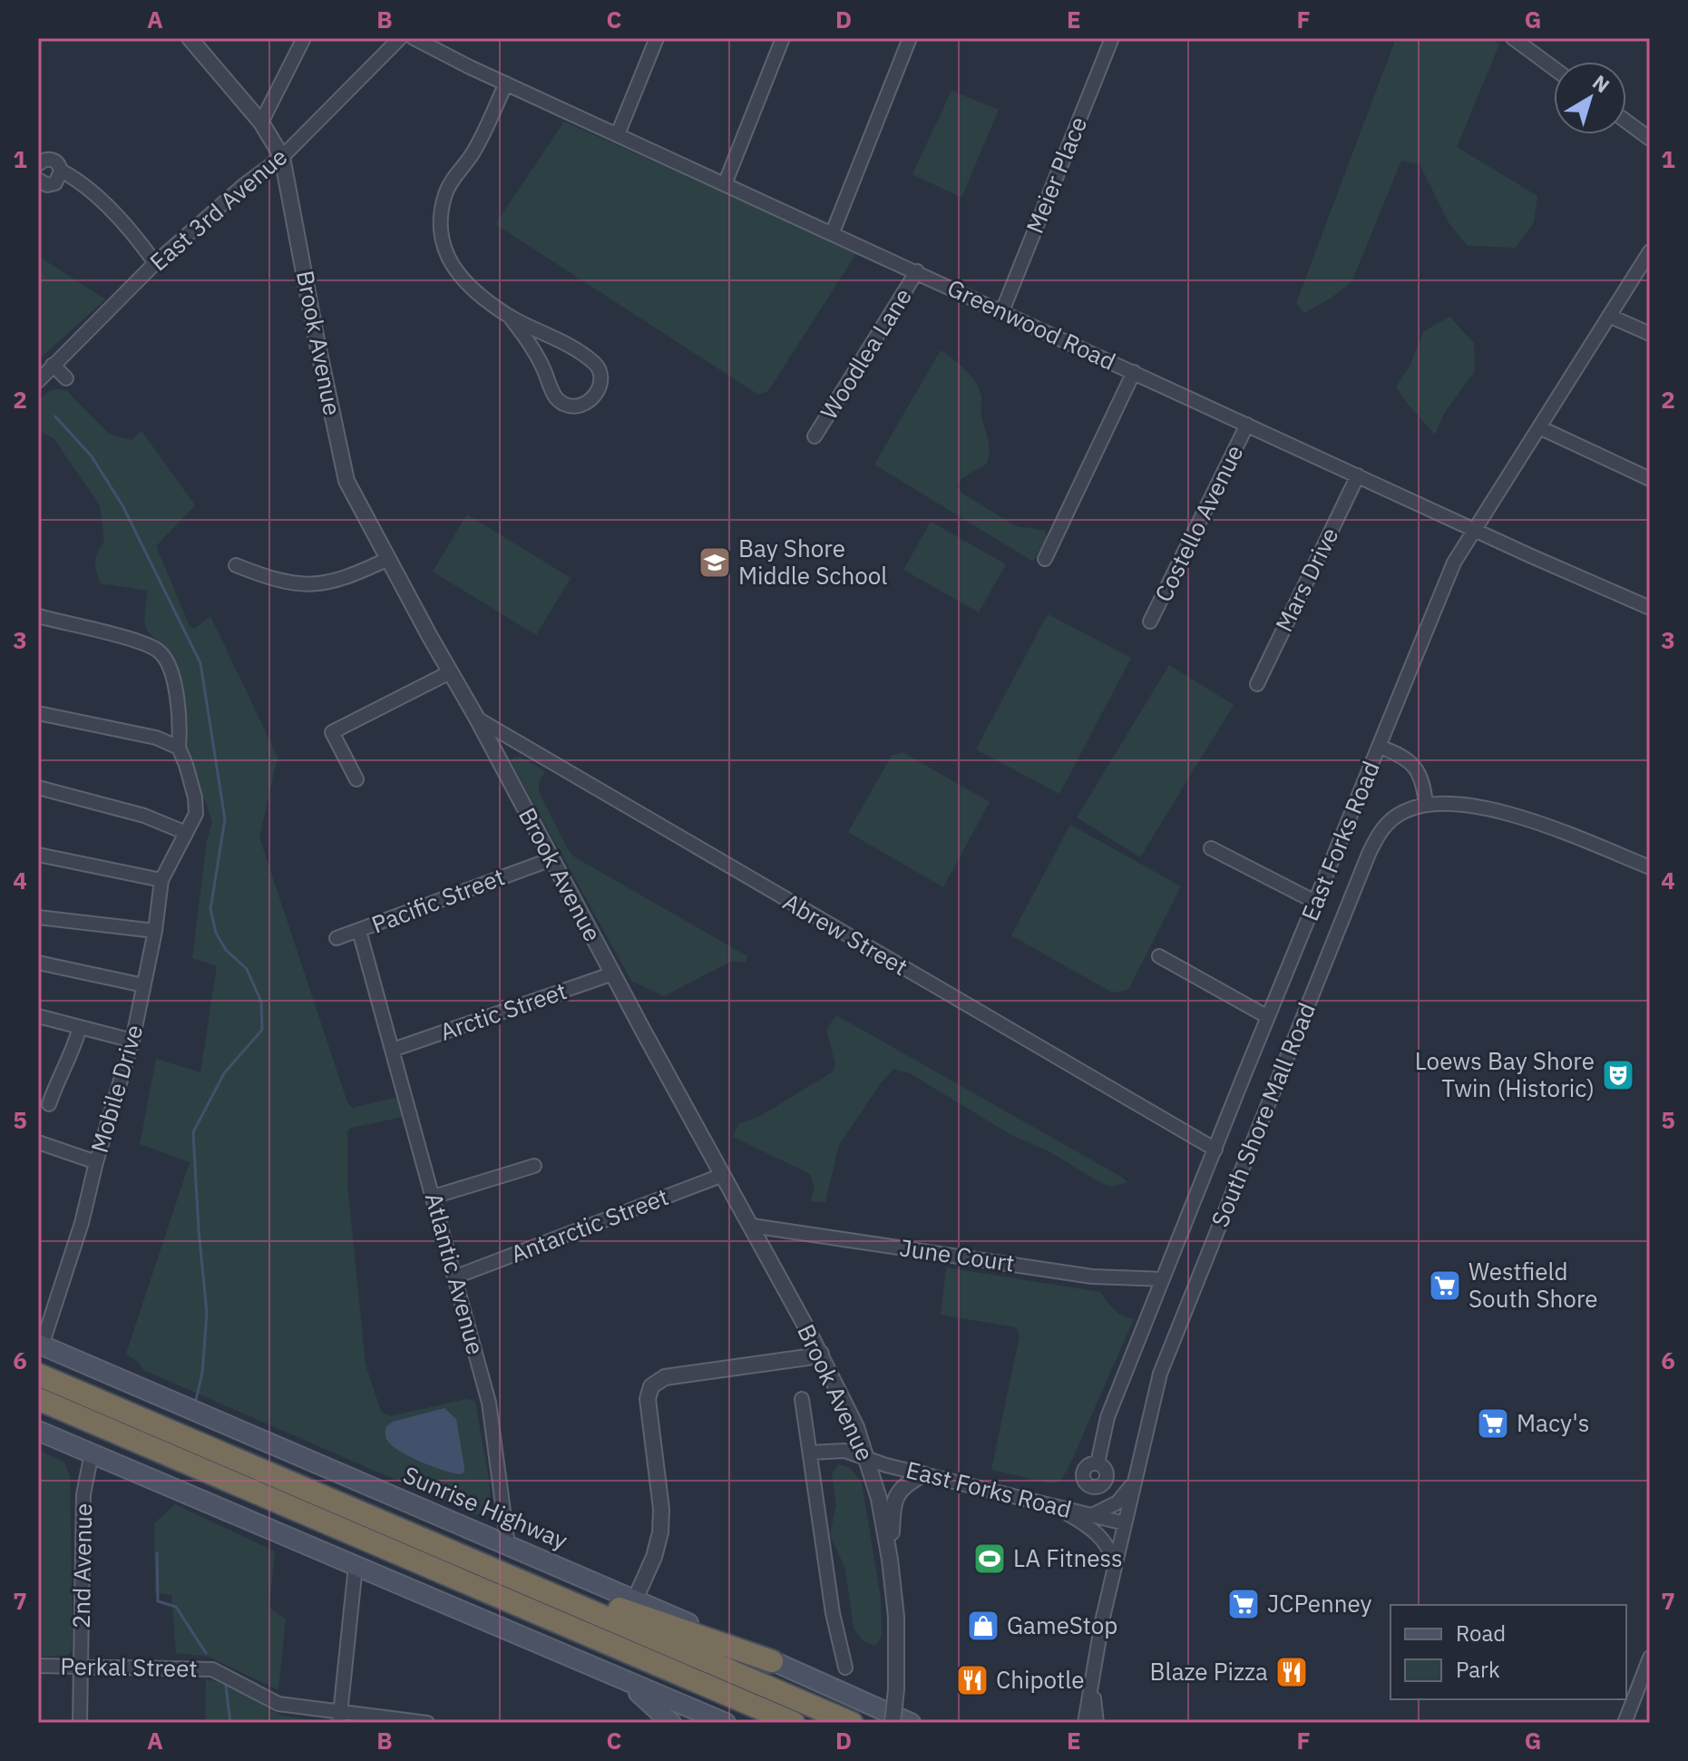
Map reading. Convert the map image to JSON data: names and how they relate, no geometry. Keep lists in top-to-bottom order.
{
  "streets": {
    "main road": ["Sunrise Highway"],
    "street": [
      "Meier Place",
      "East 3rd Avenue",
      "Greenwood Road",
      "Brook Avenue",
      "Woodlea Lane",
      "Costello Avenue",
      "Mars Drive",
      "East Forks Road",
      "Pacific Street",
      "Abrew Street",
      "Arctic Street",
      "Mobile Drive",
      "South Shore Mall Road",
      "Antarctic Street",
      "June Court",
      "Atlantic Avenue",
      "2nd Avenue",
      "Perkal Street"
    ]
  },
  "crossings": [
    ["Meier Place", "Greenwood Road"],
    ["East 3rd Avenue", "Brook Avenue"],
    ["Greenwood Road", "Woodlea Lane"],
    ["Greenwood Road", "Costello Avenue"],
    ["Greenwood Road", "Mars Drive"],
    ["Greenwood Road", "East Forks Road"],
    ["Brook Avenue", "East Forks Road"],
    ["Brook Avenue", "Pacific Street"],
    ["Brook Avenue", "Abrew Street"],
    ["Brook Avenue", "Arctic Street"],
    ["Brook Avenue", "Antarctic Street"],
    ["Brook Avenue", "June Court"],
    ["East Forks Road", "Abrew Street"],
    ["East Forks Road", "South Shore Mall Road"],
    ["East Forks Road", "June Court"],
    ["Pacific Street", "Atlantic Avenue"],
    ["Arctic Street", "Atlantic Avenue"],
    ["Mobile Drive", "Sunrise Highway"],
    ["Antarctic Street", "Atlantic Avenue"],
    ["Atlantic Avenue", "Sunrise Highway"],
    ["2nd Avenue", "Perkal Street"]
  ],
  "places": {
    "school or university": ["Bay Shore Middle School"],
    "theatre": ["Loews Bay Shore Twin (Historic)"],
    "supermarket": ["Westfield South Shore", "Macy's", "JCPenney"],
    "sports": ["LA Fitness"],
    "shop": ["GameStop"],
    "restaurant": ["Blaze Pizza", "Chipotle"]
  },
  "legend": ["Road", "Park"],
  "north": "top right",
  "grid": {
    "columns": [
      "A",
      "B",
      "C",
      "D",
      "E",
      "F",
      "G"
    ],
    "rows": [
      "1",
      "2",
      "3",
      "4",
      "5",
      "6",
      "7"
    ]
  }
}
